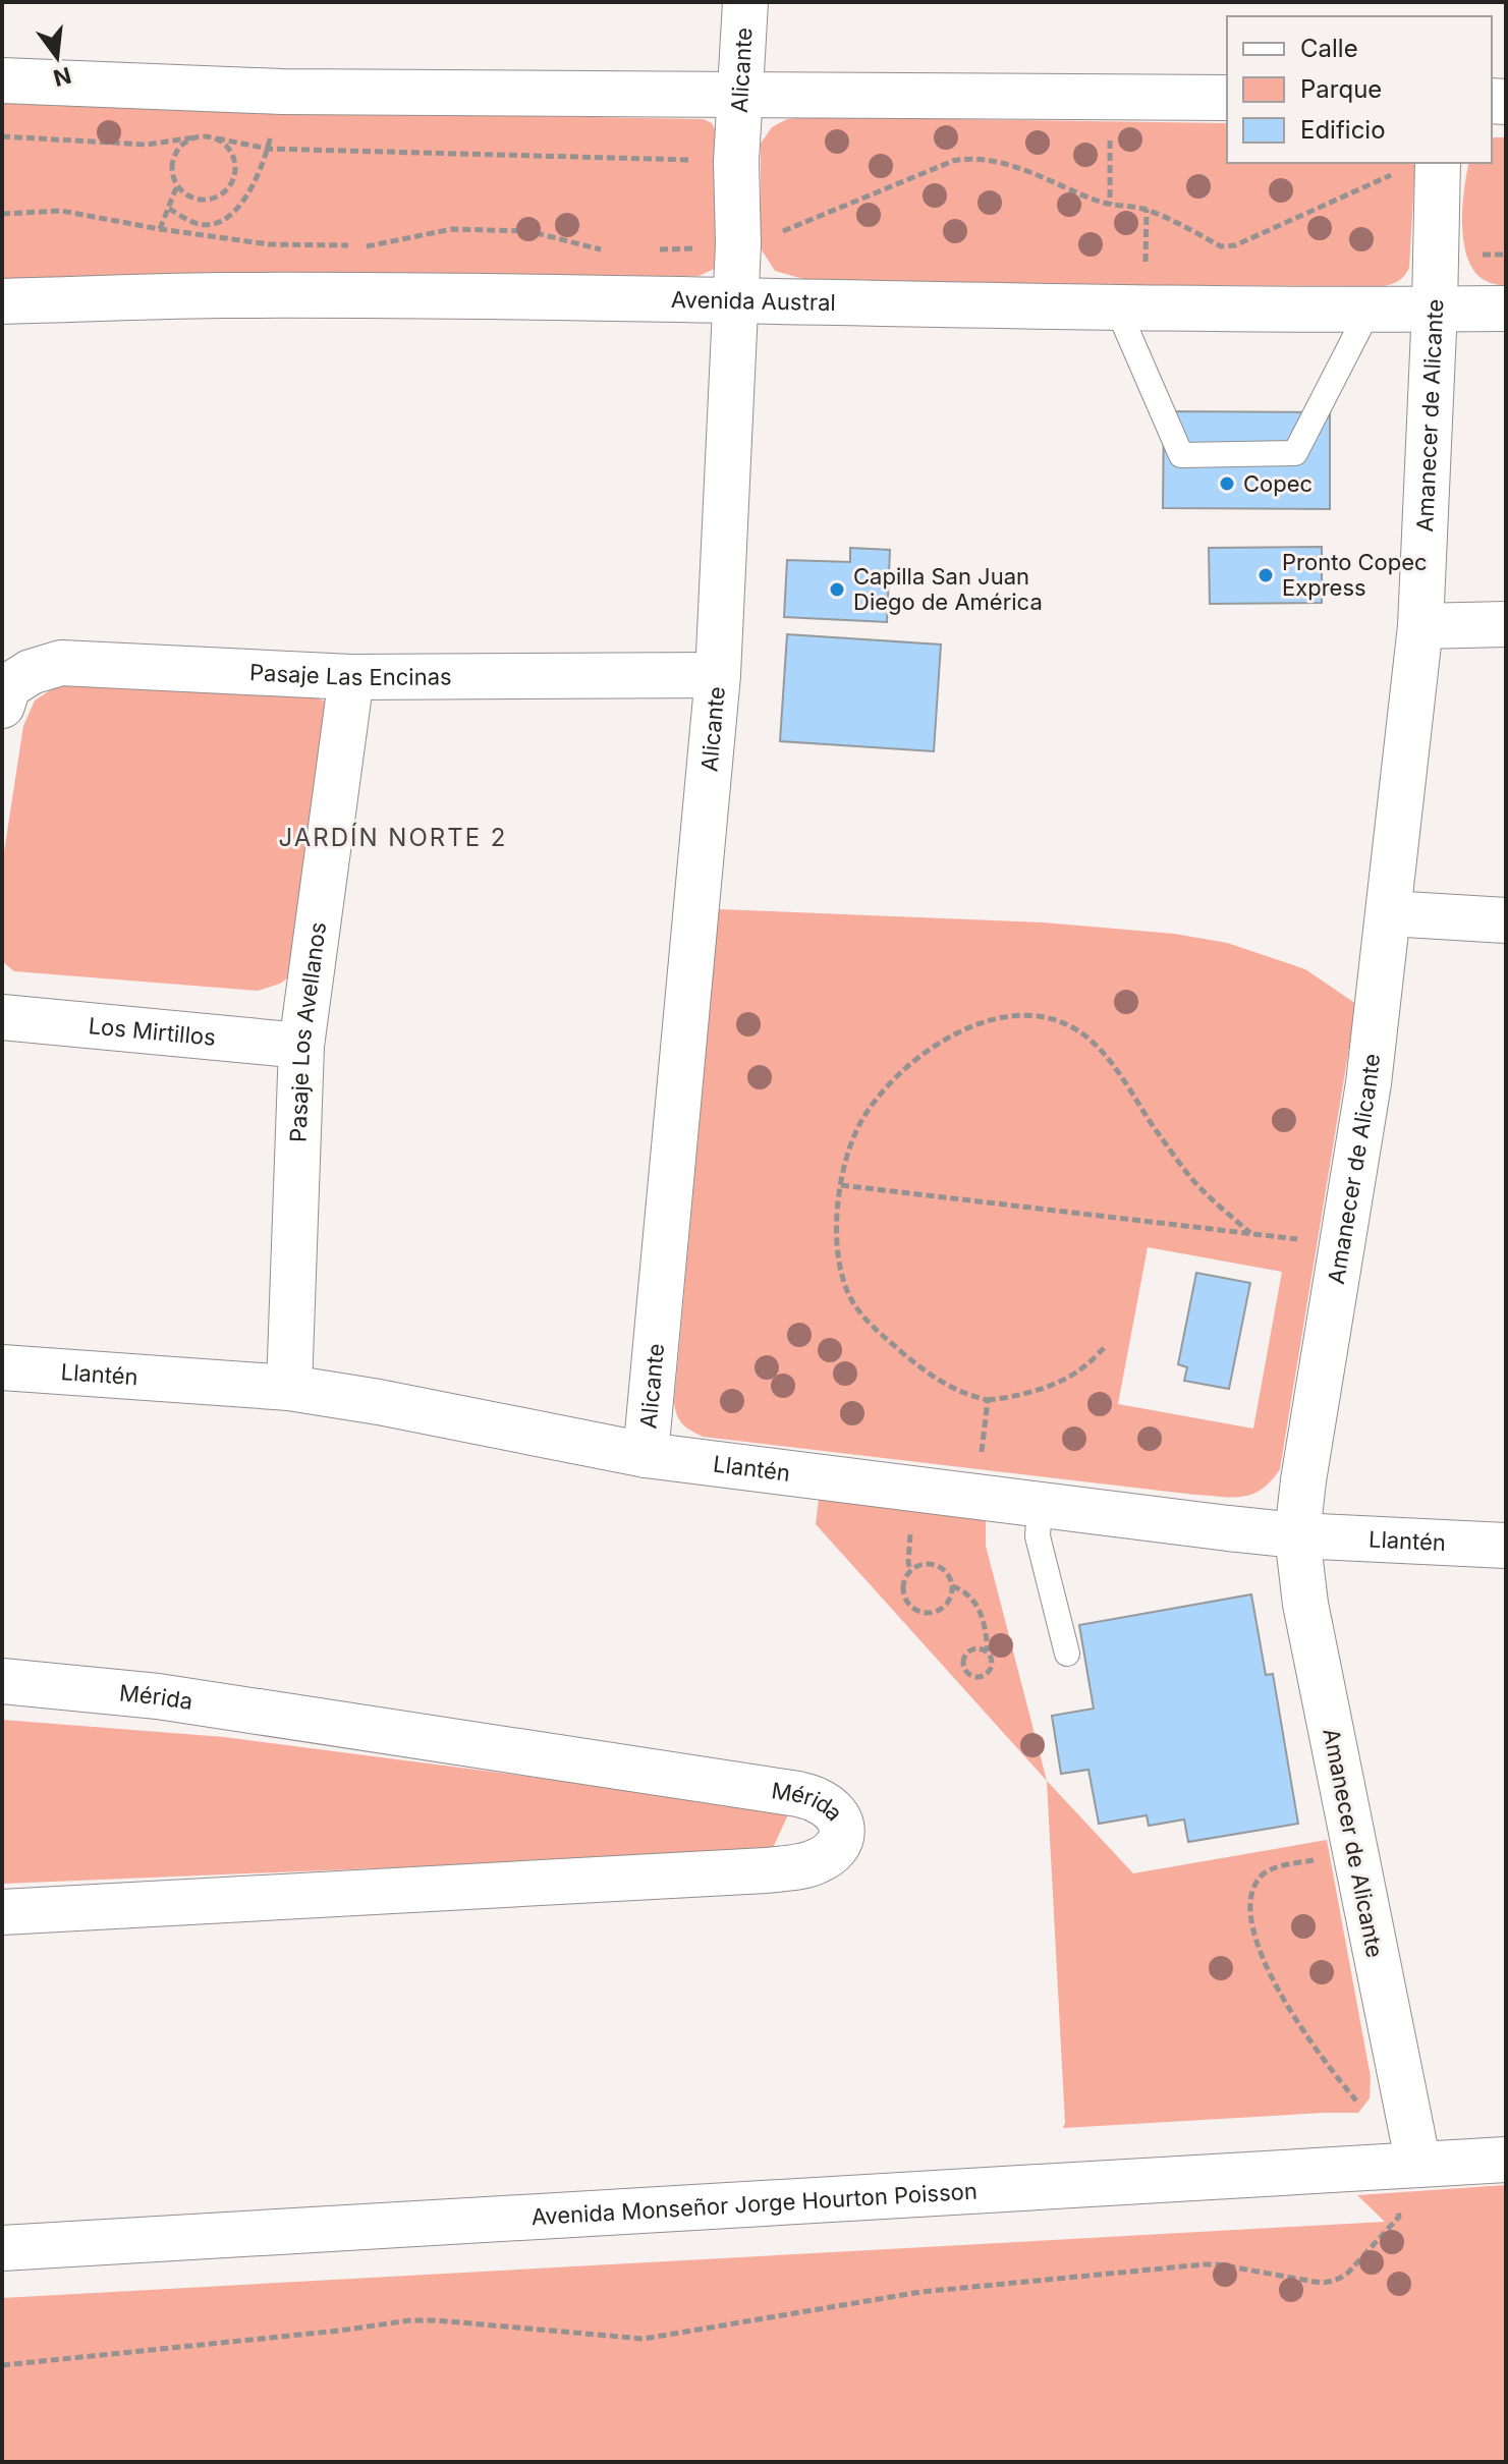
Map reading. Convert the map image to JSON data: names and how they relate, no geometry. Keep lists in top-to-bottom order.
{
  "streets": {
    "street": [
      "Alicante",
      "Avenida Austral",
      "Amanecer de Alicante",
      "Pasaje Las Encinas",
      "Los Mirtillos",
      "Pasaje Los Avellanos",
      "Llantén",
      "Mérida",
      "Avenida Monseñor Jorge Hourton Poisson"
    ]
  },
  "crossings": [
    ["Alicante", "Avenida Austral"],
    ["Alicante", "Pasaje Las Encinas"],
    ["Alicante", "Llantén"],
    ["Avenida Austral", "Amanecer de Alicante"],
    ["Amanecer de Alicante", "Llantén"],
    ["Amanecer de Alicante", "Avenida Monseñor Jorge Hourton Poisson"],
    ["Pasaje Las Encinas", "Pasaje Los Avellanos"],
    ["Los Mirtillos", "Pasaje Los Avellanos"],
    ["Pasaje Los Avellanos", "Llantén"]
  ],
  "districts": ["JARDÍN NORTE 2"],
  "places": ["Copec", "Pronto Copec Express", "Capilla San Juan Diego de América"],
  "legend": ["Calle", "Parque", "Edificio"],
  "north": "bottom"
}
